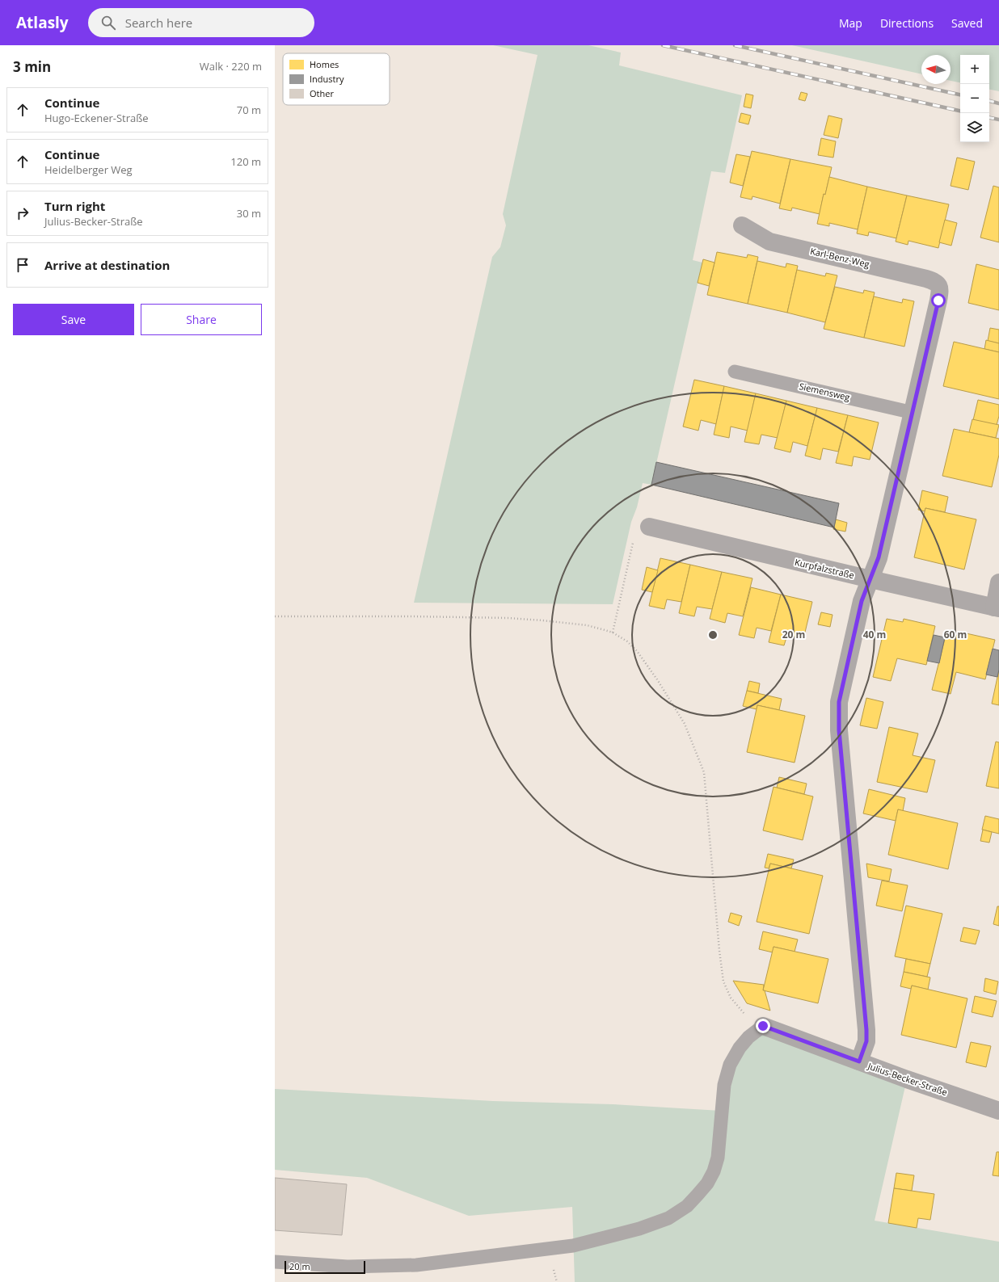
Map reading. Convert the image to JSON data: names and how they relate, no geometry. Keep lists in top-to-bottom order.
{
  "streets": {
    "street": ["Karl-Benz-Weg", "Kurpfalzstraße", "Julius-Becker-Straße"],
    "lane": ["Siemensweg"]
  },
  "crossings": [
    ["Karl-Benz-Weg", "Siemensweg"]
  ],
  "legend": ["Homes", "Industry", "Other"],
  "scale_bar": "20 m",
  "north": "left",
  "page": {
    "header": "Atlasly",
    "search": "Search here",
    "nav": ["Map", "Directions", "Saved"],
    "heading": ["3 min", "Walk · 220 m"],
    "map_buttons": ["+", "−"],
    "list": [
      ["Continue", "Hugo-Eckener-Straße", "70 m"],
      ["Continue", "Heidelberger Weg", "120 m"],
      ["Turn right", "Julius-Becker-Straße", "30 m"],
      "Arrive at destination"
    ],
    "buttons": ["Save", "Share"],
    "scale": "20 m"
  },
  "rings": ["20 m", "40 m", "60 m"]
}
